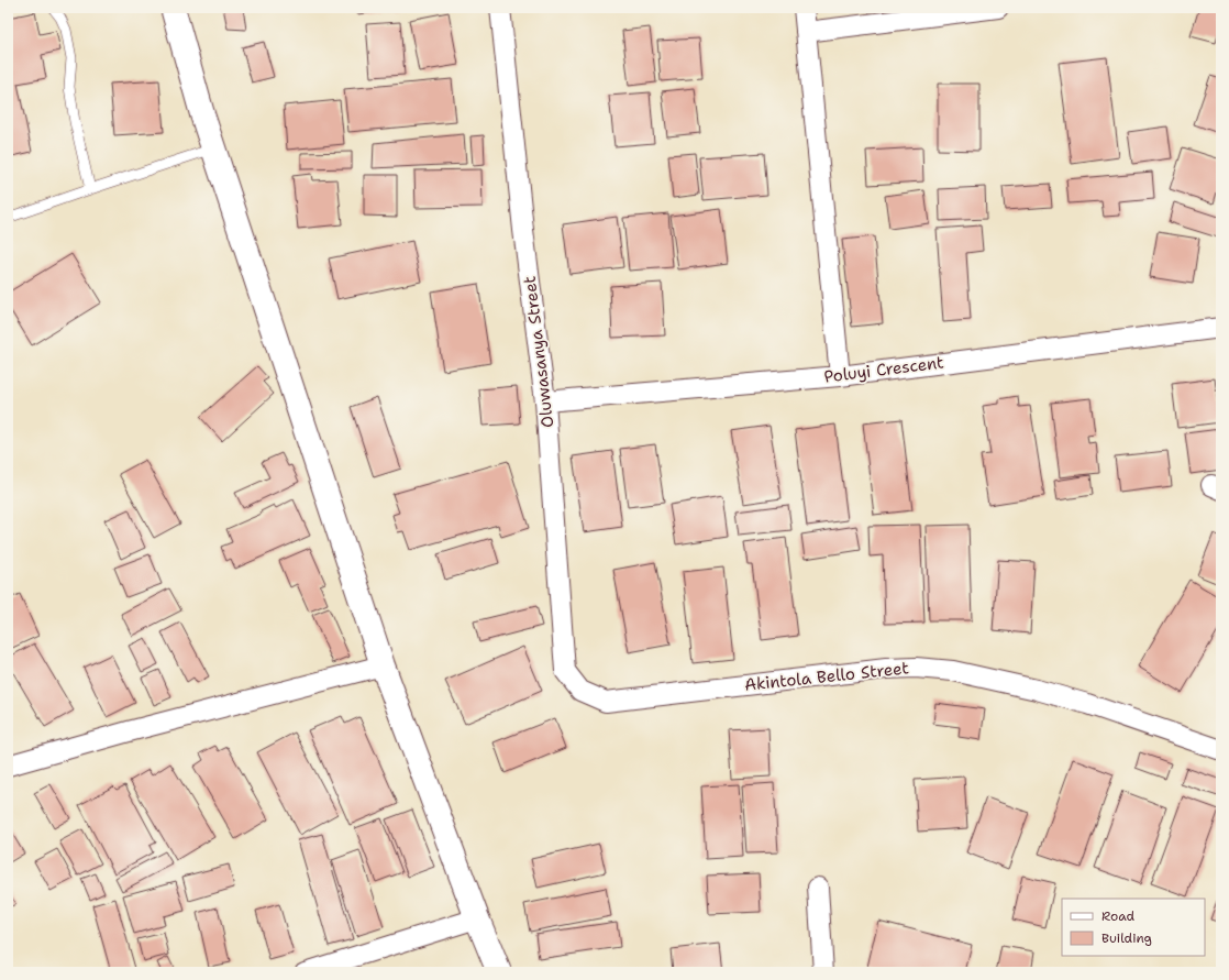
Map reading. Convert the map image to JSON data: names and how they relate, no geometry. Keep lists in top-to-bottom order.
{
  "streets": {
    "street": ["Oluwasanya Street", "Poluyi Crescent", "Akintola Bello Street"]
  },
  "crossings": [
    ["Oluwasanya Street", "Poluyi Crescent"],
    ["Oluwasanya Street", "Akintola Bello Street"]
  ],
  "legend": ["Road", "Building"]
}
